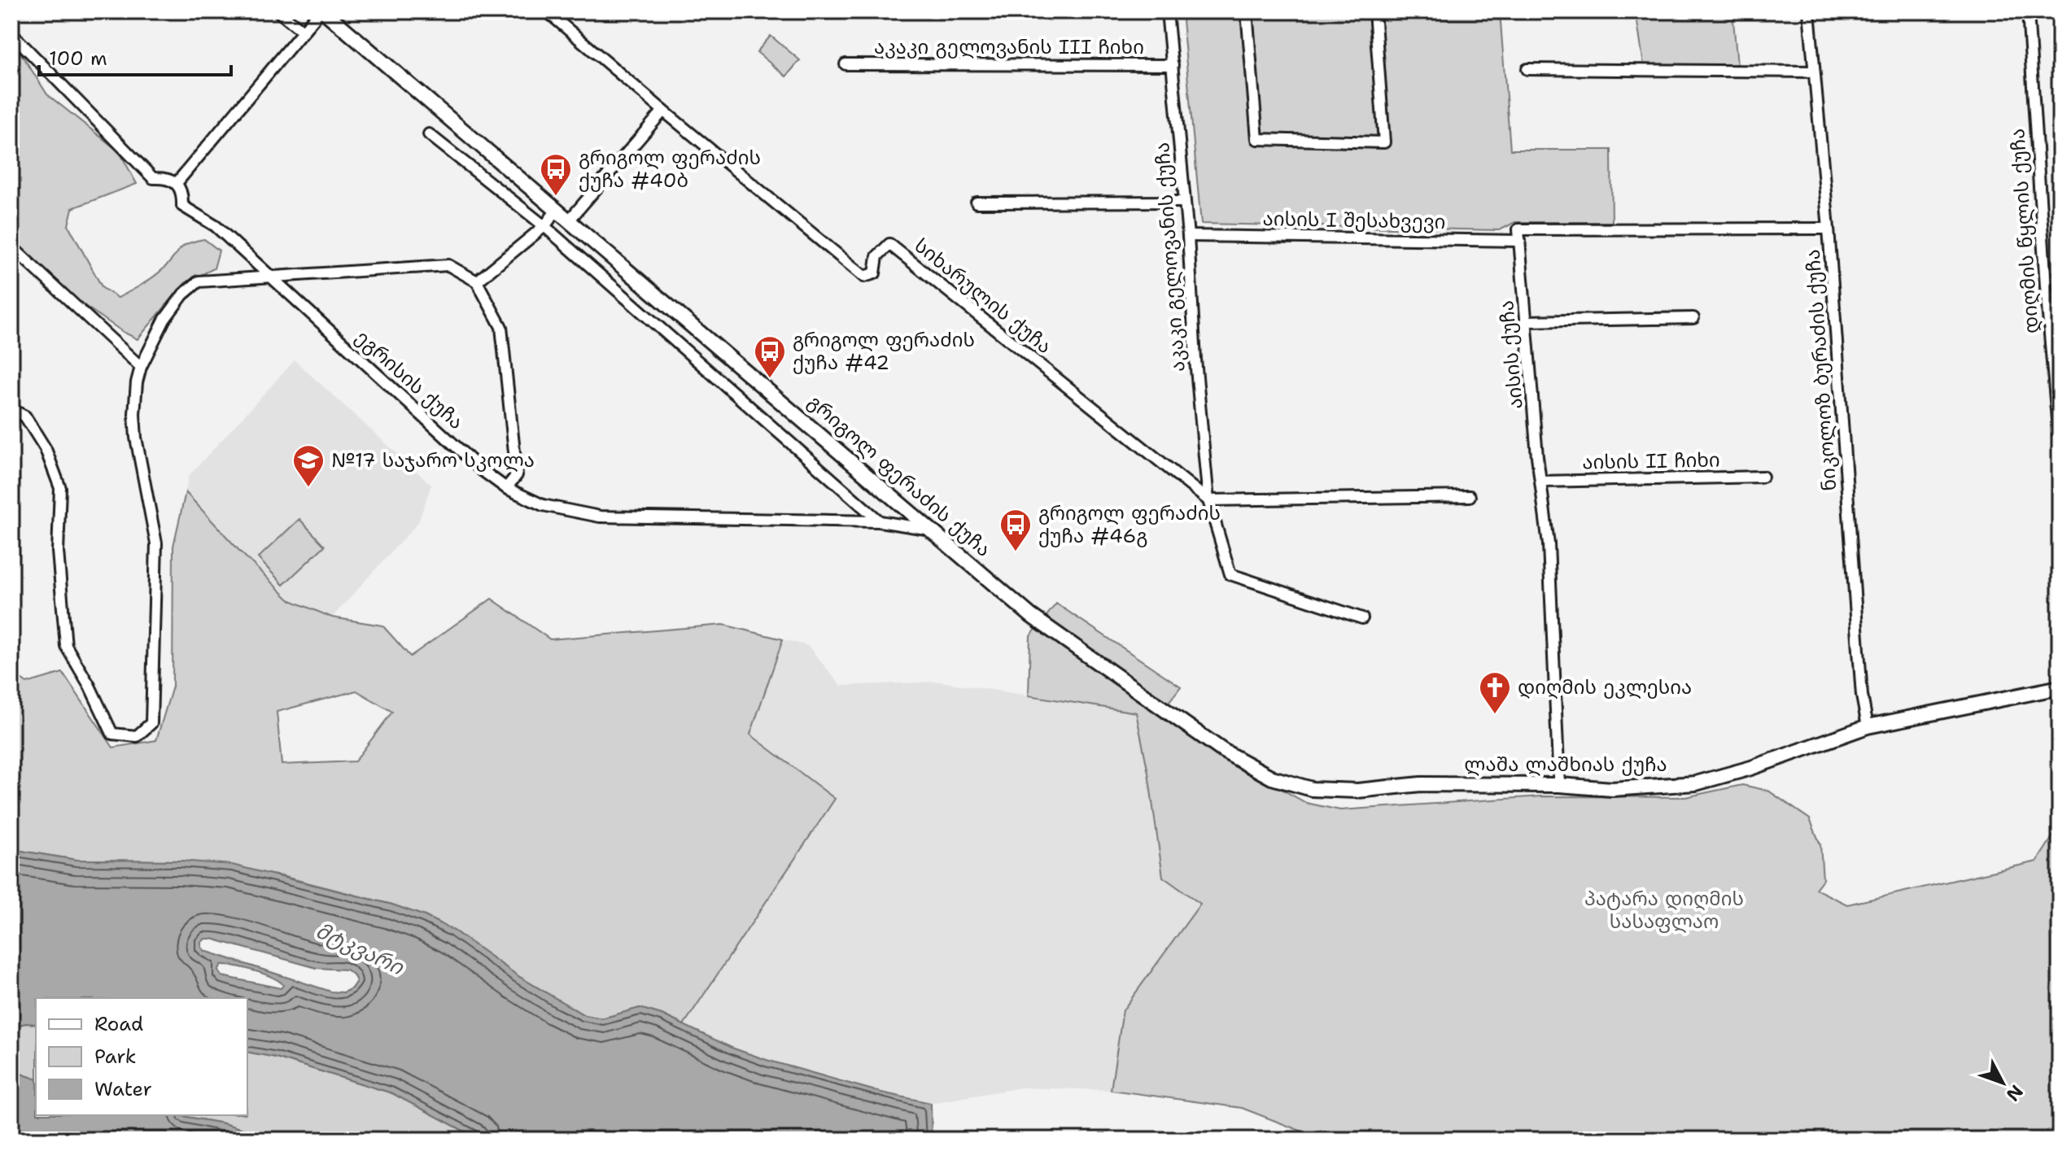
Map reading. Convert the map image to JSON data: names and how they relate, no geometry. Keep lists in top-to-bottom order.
{
  "streets": {
    "street": [
      "აკაკი გელოვანის III ჩიხი",
      "აისის I შესახვევი",
      "დიღმის წყლის ქუჩა",
      "აკაკი გელოვანის ქუჩა",
      "სიხარულის ქუჩა",
      "აისის ქუჩა",
      "ნიკოლოზ ბურაძის ქუჩა",
      "ეგრისის ქუჩა",
      "აისის II ჩიხი",
      "გრიგოლ ფერაძის ქუჩა",
      "ლაშა ლაშხიას ქუჩა"
    ]
  },
  "crossings": [
    ["აკაკი გელოვანის III ჩიხი", "აკაკი გელოვანის ქუჩა"],
    ["აისის I შესახვევი", "აკაკი გელოვანის ქუჩა"],
    ["აისის I შესახვევი", "აისის ქუჩა"],
    ["აკაკი გელოვანის ქუჩა", "სიხარულის ქუჩა"],
    ["აისის ქუჩა", "აისის II ჩიხი"],
    ["აისის ქუჩა", "ლაშა ლაშხიას ქუჩა"],
    ["ნიკოლოზ ბურაძის ქუჩა", "ლაშა ლაშხიას ქუჩა"],
    ["ეგრისის ქუჩა", "გრიგოლ ფერაძის ქუჩა"],
    ["გრიგოლ ფერაძის ქუჩა", "ლაშა ლაშხიას ქუჩა"]
  ],
  "water": ["მტკვარი"],
  "parks": ["პატარა დიღმის სასაფლაო"],
  "places": {
    "bus stop": ["გრიგოლ ფერაძის ქუჩა #40ბ", "გრიგოლ ფერაძის ქუჩა #42", "გრიგოლ ფერაძის ქუჩა #46გ"],
    "school or university": ["№17 საჯარო სკოლა"],
    "church": ["დიღმის ეკლესია"]
  },
  "legend": ["Road", "Park", "Water"],
  "scale_bar": "100 m",
  "north": "bottom right"
}
